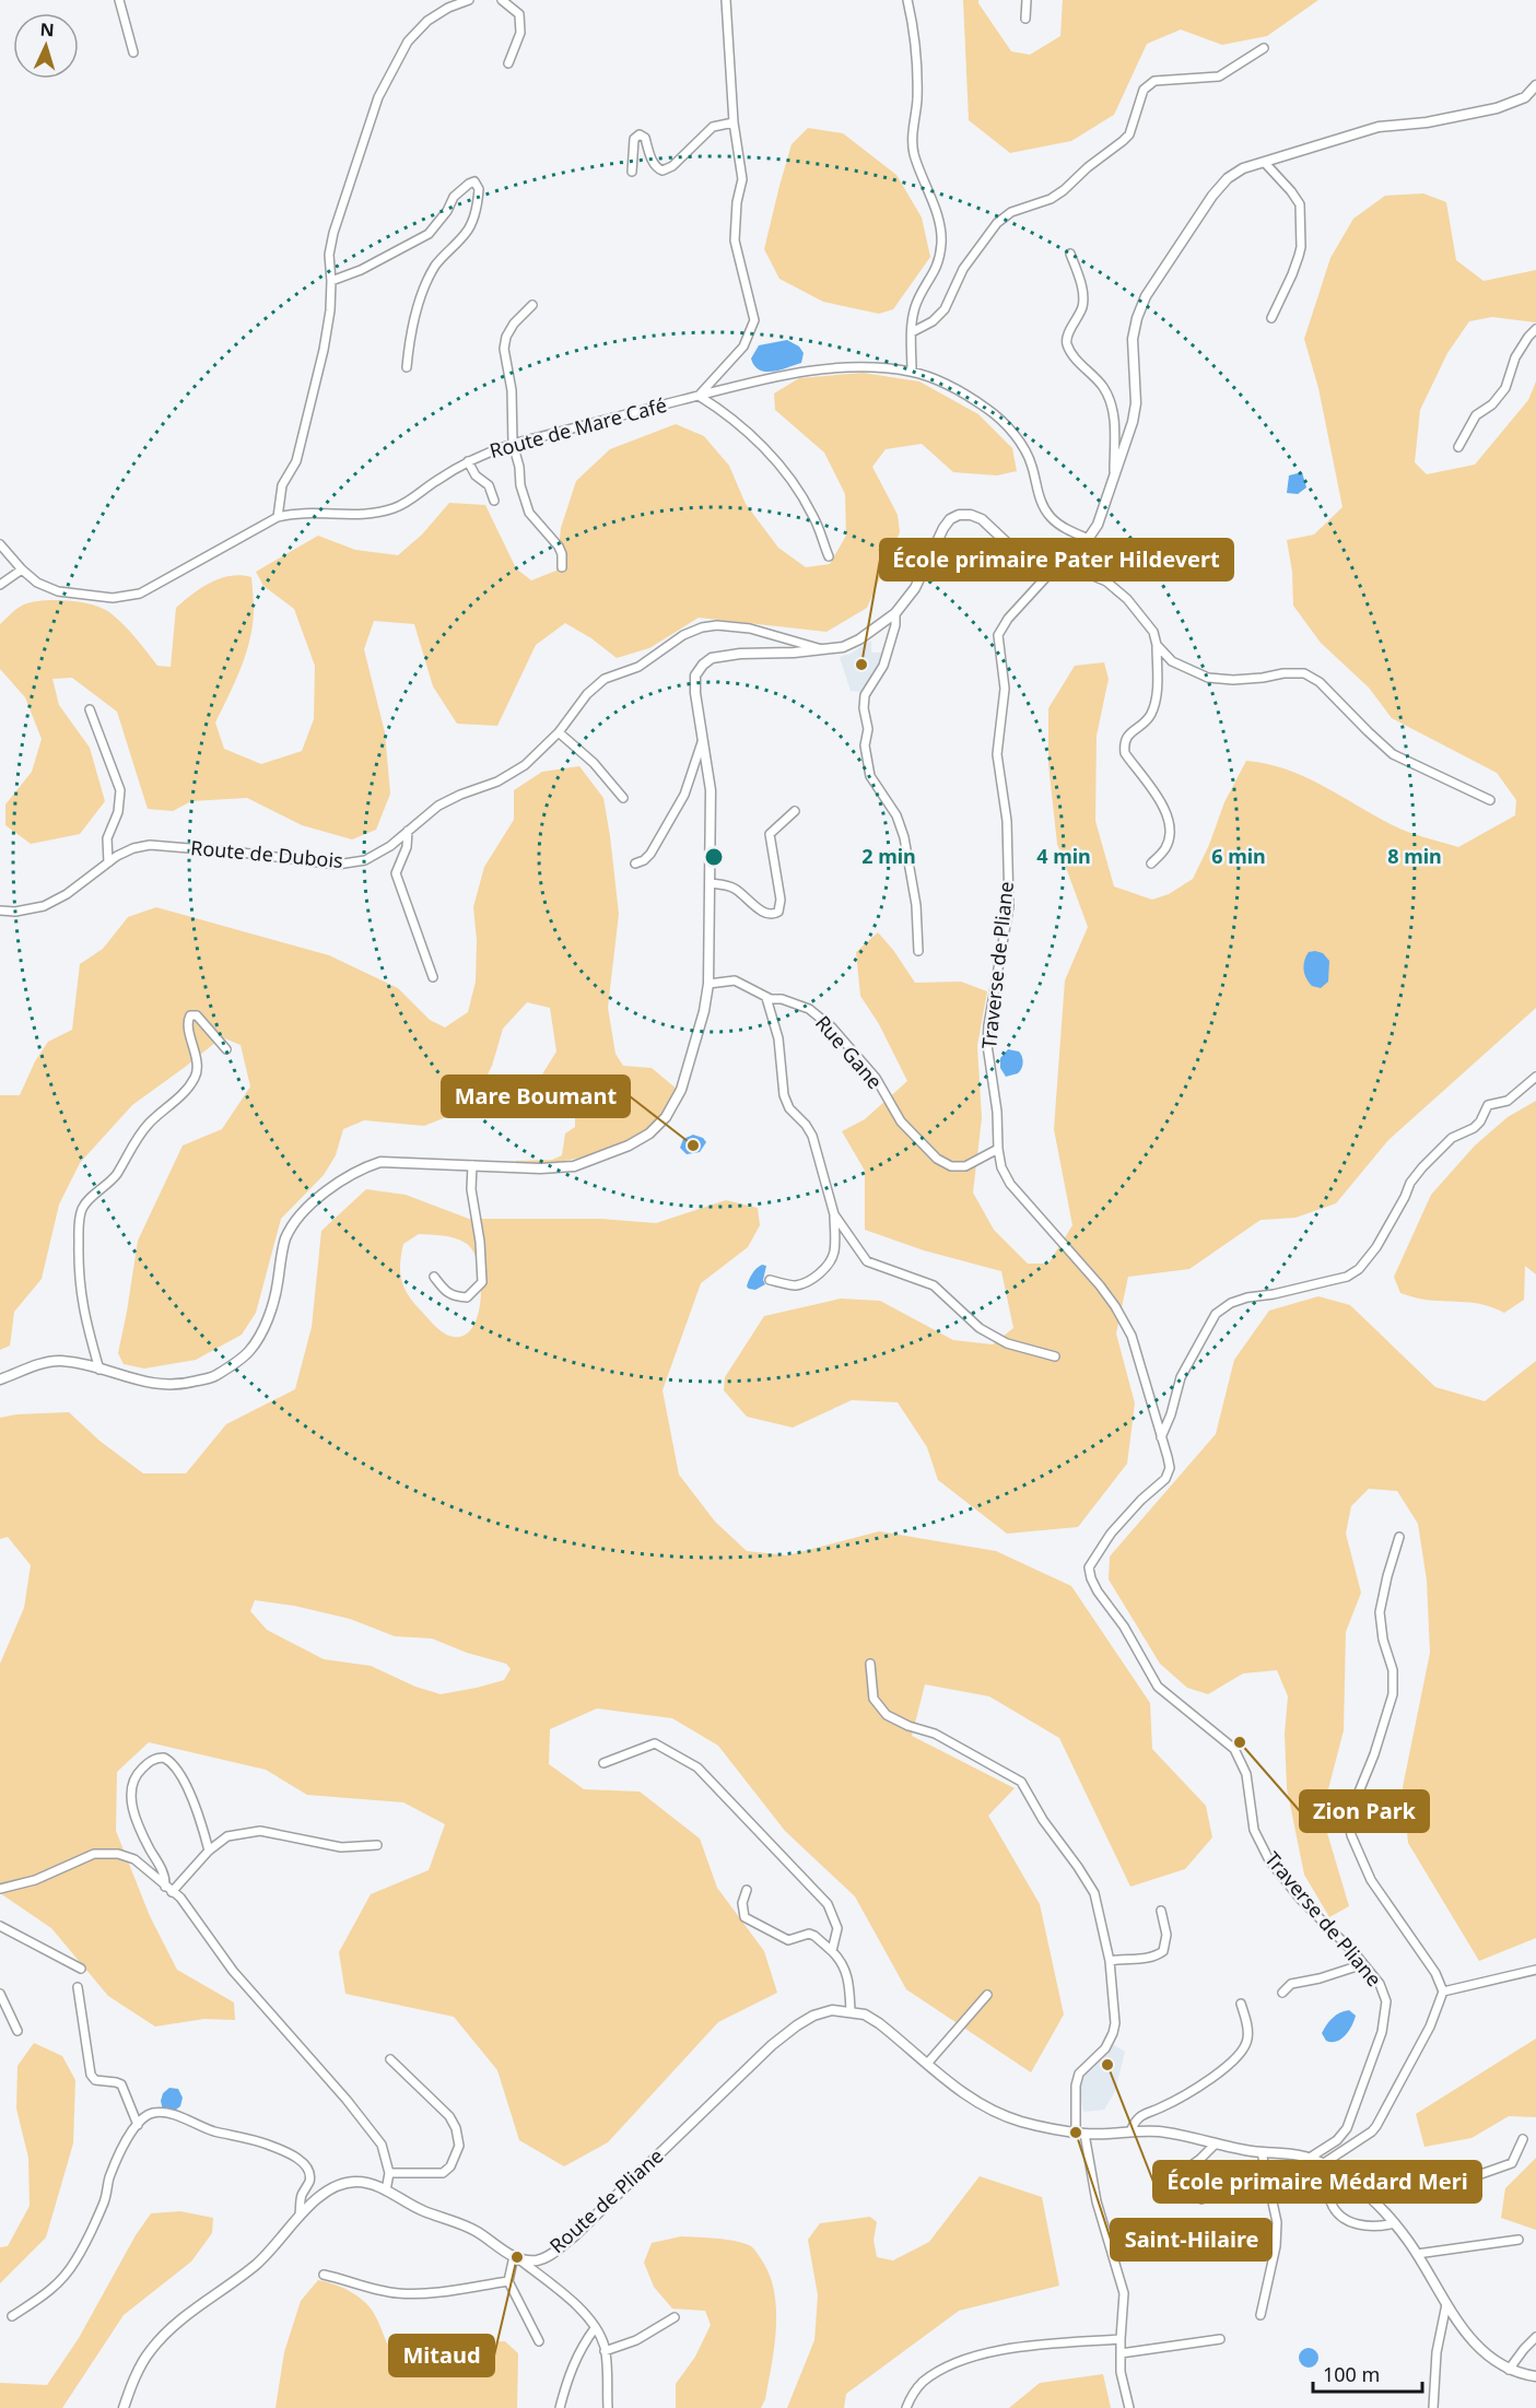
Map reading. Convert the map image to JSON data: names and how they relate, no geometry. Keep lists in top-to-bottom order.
{
  "streets": {
    "street": [
      "Route de Mare Café",
      "Route de Dubois",
      "Traverse de Pliane",
      "Rue Gane",
      "Route de Pliane"
    ]
  },
  "crossings": [
    ["Traverse de Pliane", "Rue Gane"],
    ["Traverse de Pliane", "Route de Pliane"]
  ],
  "places": [
    "École primaire Pater Hildevert",
    "Mare Boumant",
    "Zion Park",
    "École primaire Médard Meri",
    "Saint-Hilaire",
    "Mitaud"
  ],
  "scale_bar": "100 m",
  "north": "top",
  "rings": [
    "2 min",
    "4 min",
    "6 min",
    "8 min"
  ]
}
